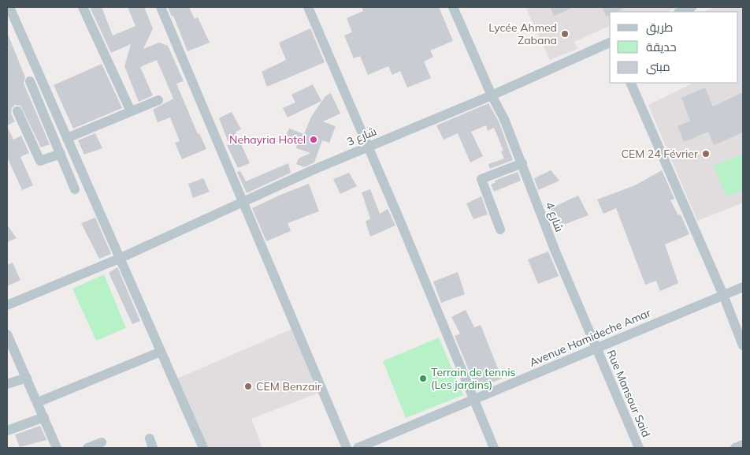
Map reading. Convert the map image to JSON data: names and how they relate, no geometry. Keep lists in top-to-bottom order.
{
  "streets": {
    "street": [
      "شارع 3",
      "شارع 4",
      "Avenue Hamideche Amar",
      "Rue Mansour Said"
    ]
  },
  "crossings": [
    ["شارع 3", "شارع 4"],
    ["شارع 4", "Avenue Hamideche Amar"],
    ["شارع 4", "Rue Mansour Said"],
    ["Avenue Hamideche Amar", "Rue Mansour Said"]
  ],
  "places": [
    "Lycée Ahmed Zabana",
    "Nehayria Hotel",
    "CEM 24 Février",
    "Terrain de tennis (Les jardins)",
    "CEM Benzair"
  ],
  "legend": ["طريق", "حديقة", "مبنى"]
}
